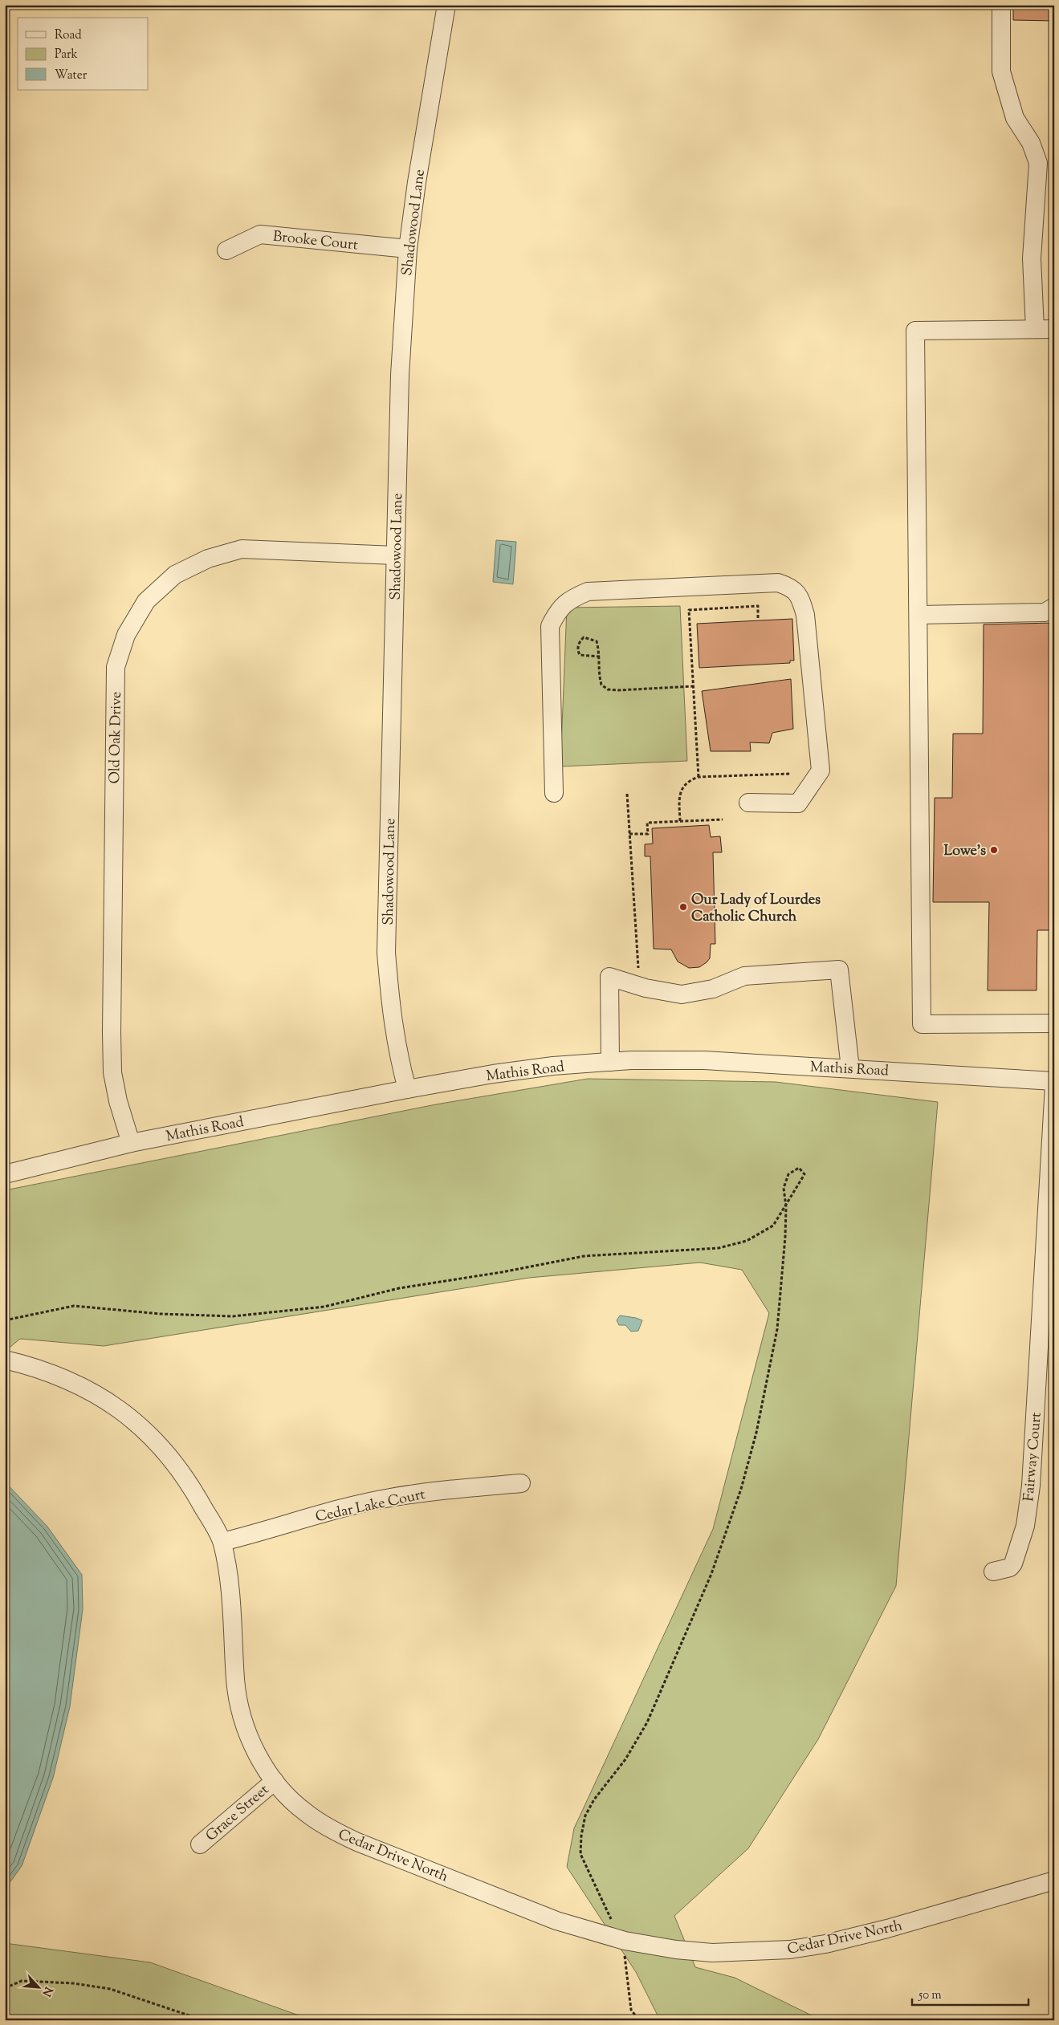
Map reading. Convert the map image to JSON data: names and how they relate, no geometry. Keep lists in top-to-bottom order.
{
  "streets": {
    "street": [
      "Shadowood Lane",
      "Brooke Court",
      "Old Oak Drive",
      "Mathis Road",
      "Fairway Court",
      "Cedar Lake Court",
      "Grace Street",
      "Cedar Drive North"
    ]
  },
  "crossings": [
    ["Shadowood Lane", "Brooke Court"],
    ["Shadowood Lane", "Old Oak Drive"],
    ["Shadowood Lane", "Mathis Road"],
    ["Old Oak Drive", "Mathis Road"],
    ["Cedar Lake Court", "Cedar Drive North"],
    ["Grace Street", "Cedar Drive North"]
  ],
  "places": ["Lowe's", "Our Lady of Lourdes Catholic Church"],
  "legend": ["Road", "Park", "Water"],
  "scale_bar": "50 m",
  "north": "bottom right"
}
